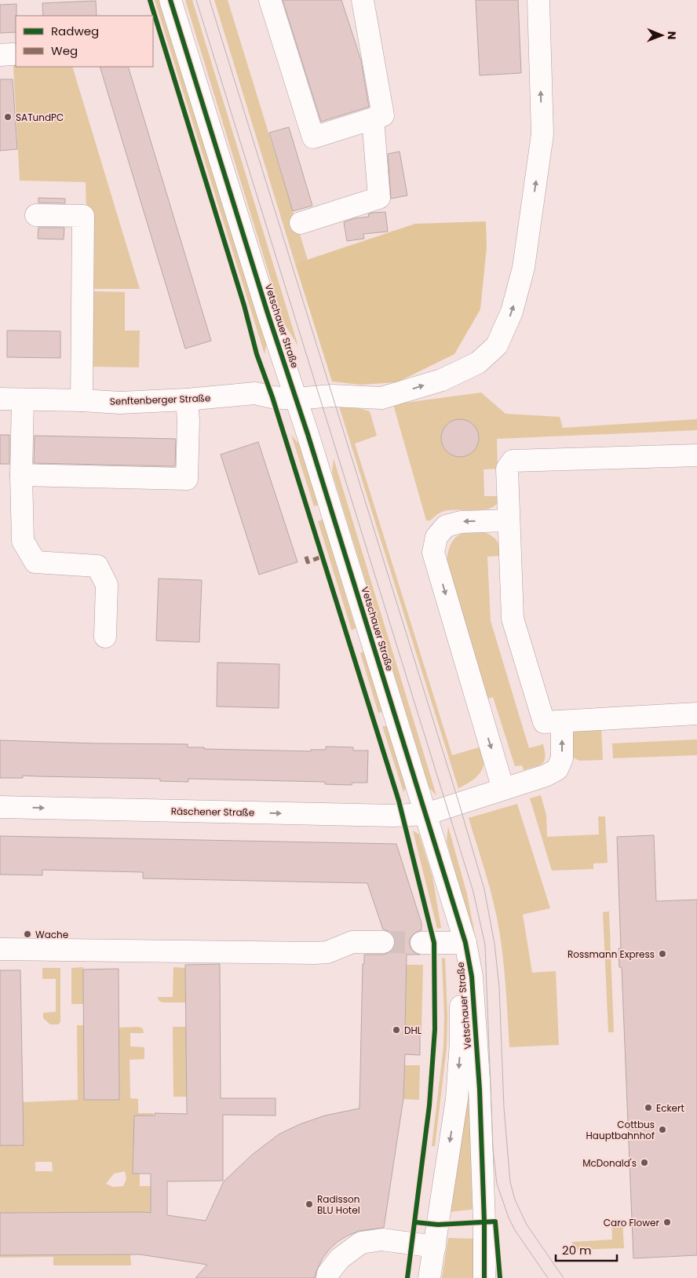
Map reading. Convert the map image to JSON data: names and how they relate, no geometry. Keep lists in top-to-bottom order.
{
  "streets": {
    "street": ["Vetschauer Straße", "Senftenberger Straße", "Räschener Straße"]
  },
  "crossings": [
    ["Vetschauer Straße", "Senftenberger Straße"],
    ["Vetschauer Straße", "Räschener Straße"]
  ],
  "one_way": ["Senftenberger Straße"],
  "places": [
    "SATundPC",
    "Wache",
    "Rossmann Express",
    "DHL",
    "Eckert",
    "Cottbus Hauptbahnhof",
    "McDonald's",
    "Radisson BLU Hotel",
    "Caro Flower"
  ],
  "legend": ["Radweg", "Weg"],
  "scale_bar": "20 m",
  "north": "right"
}
